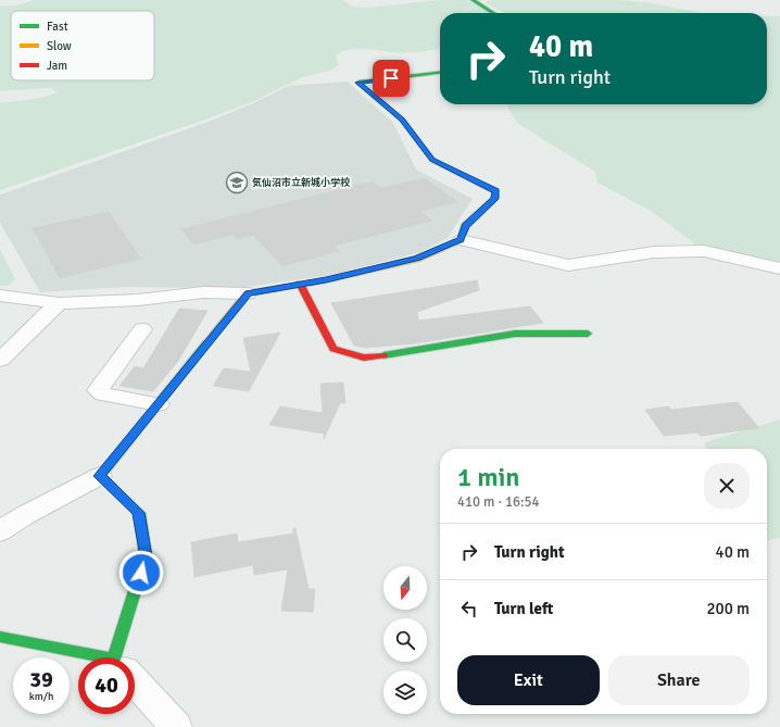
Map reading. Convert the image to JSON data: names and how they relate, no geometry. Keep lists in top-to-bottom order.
{
  "places": {
    "school or university": ["気仙沼市立新城小学校"]
  },
  "legend": ["Fast", "Slow", "Jam"],
  "north": "bottom",
  "page": {
    "turn": ["40 m", "Turn right"],
    "heading": ["1 min", "410 m · 16:54"],
    "list": [
      {
        "name": "Turn right",
        "value": "40 m"
      },
      {
        "name": "Turn left",
        "value": "200 m"
      }
    ],
    "buttons": ["Exit", "Share"],
    "speed": "39 km/h",
    "limit": "40"
  }
}
